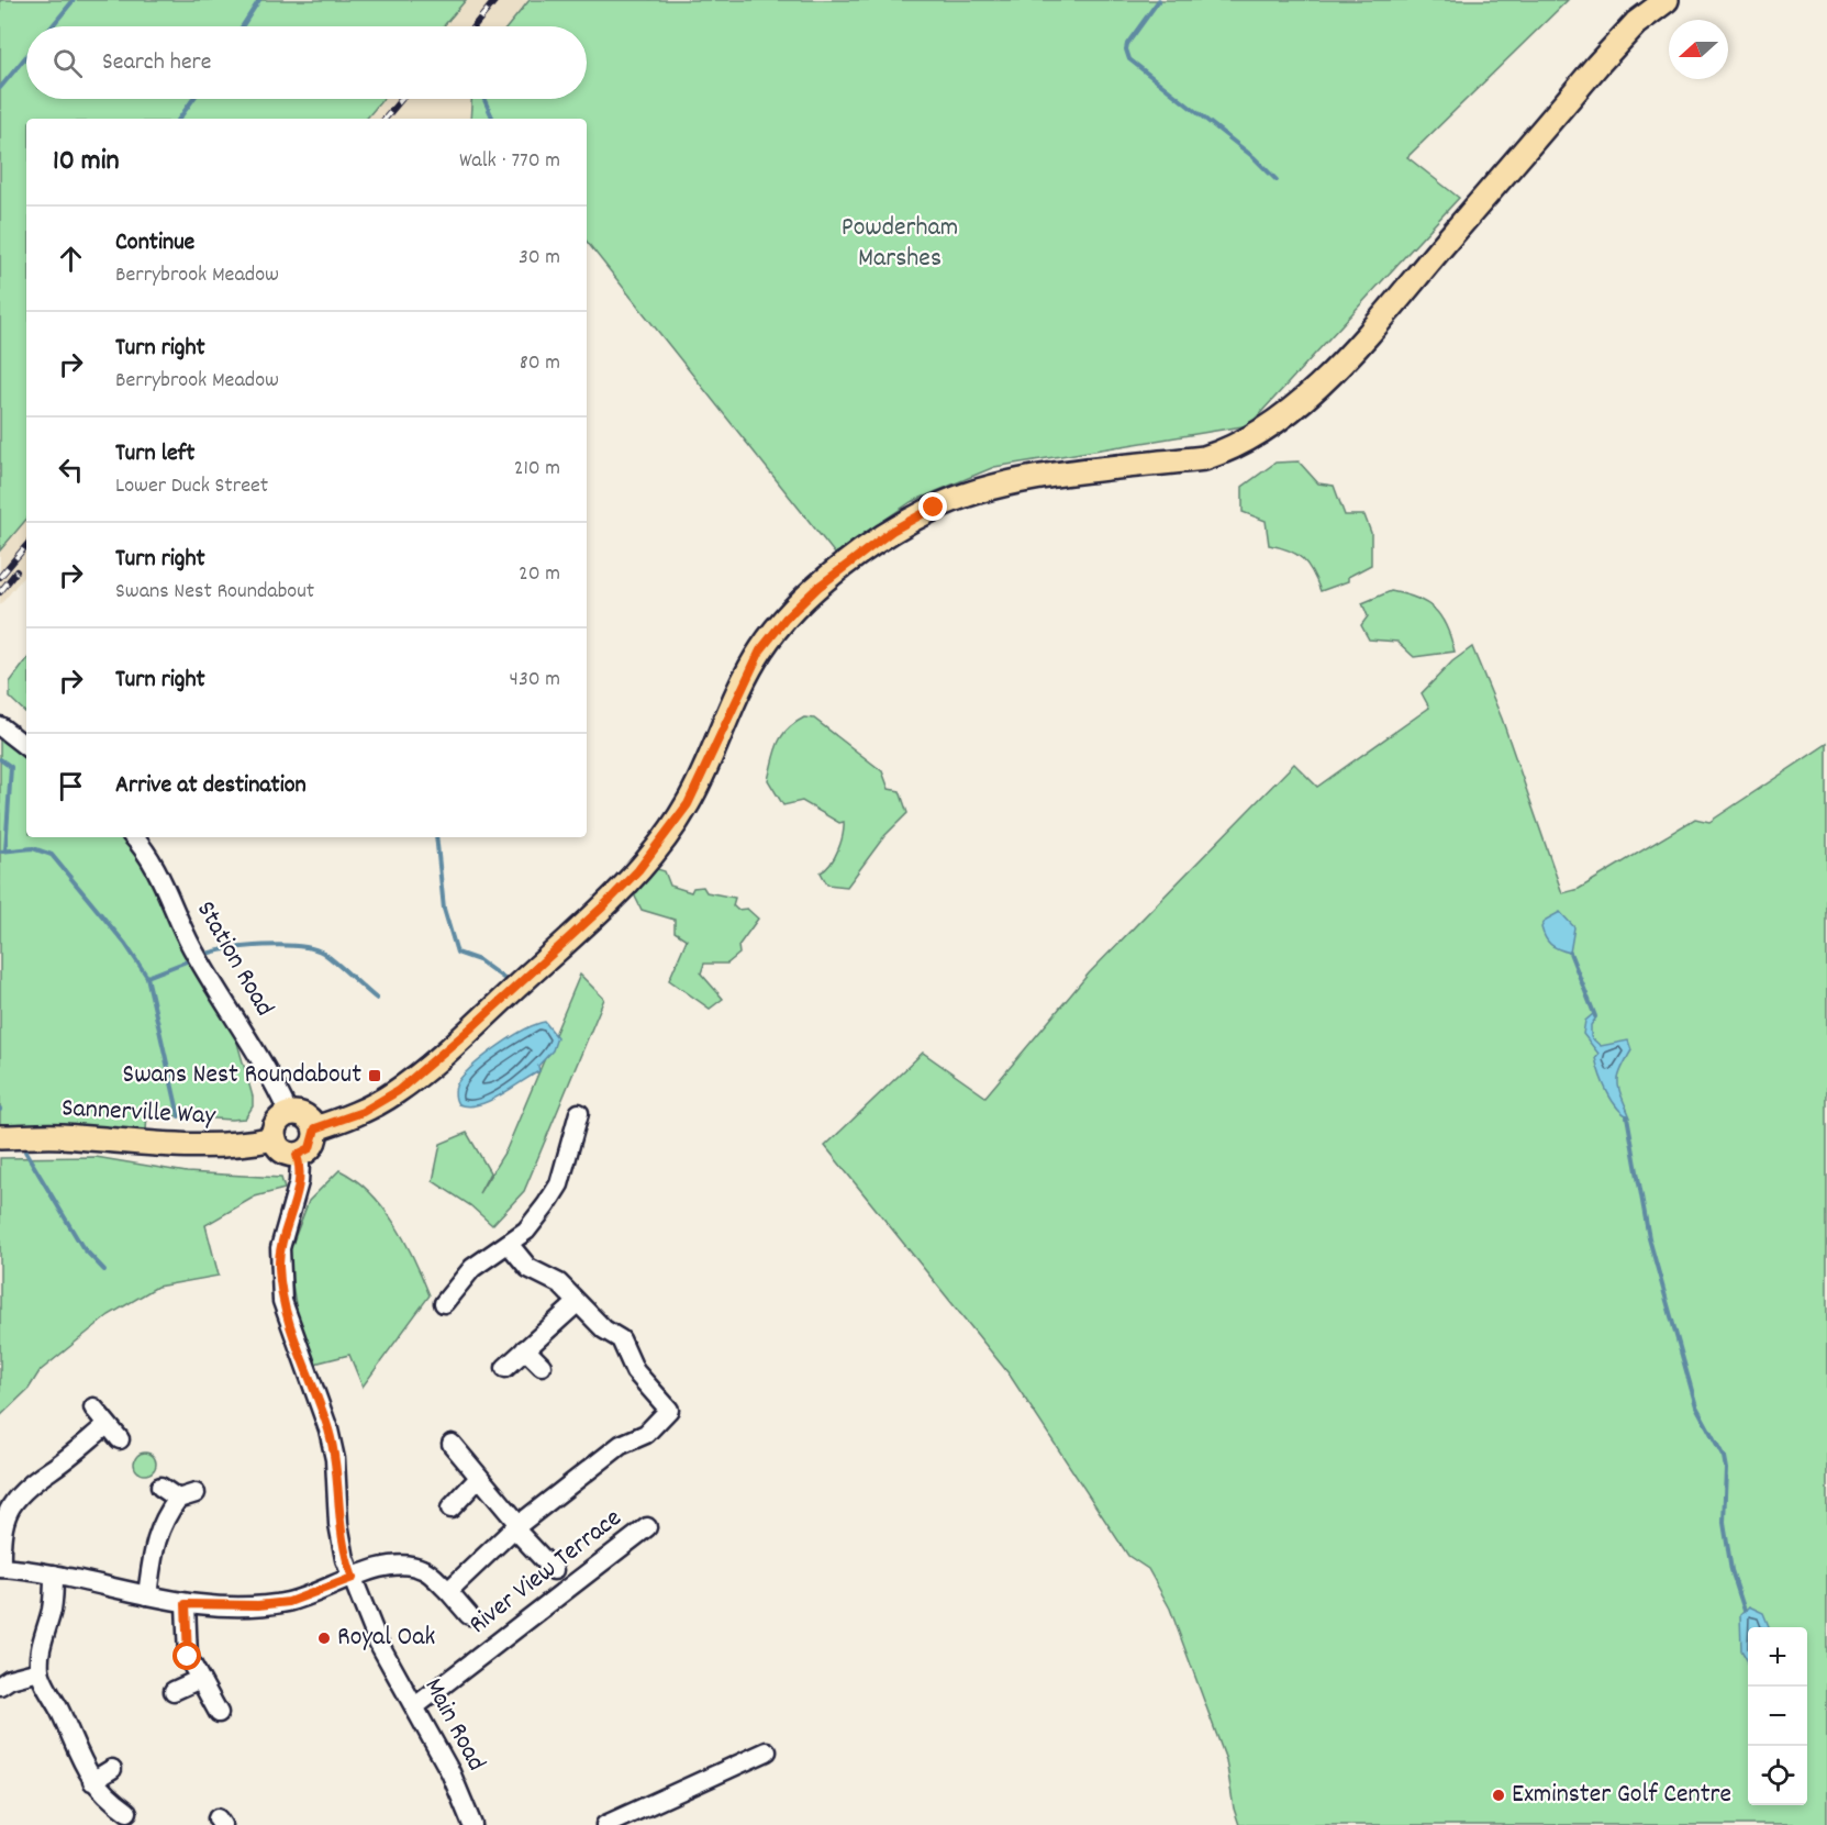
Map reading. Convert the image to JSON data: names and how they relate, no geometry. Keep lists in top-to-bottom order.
{
  "streets": {
    "main road": ["Sannerville Way"],
    "street": ["Station Road", "River View Terrace", "Main Road"]
  },
  "crossings": [
    ["Station Road", "Sannerville Way"],
    ["Station Road", "Main Road"],
    ["Sannerville Way", "Main Road"],
    ["River View Terrace", "Main Road"]
  ],
  "parks": ["Powderham Marshes"],
  "places": {
    "transit": ["Swans Nest Roundabout"],
    "other": ["Royal Oak", "Exminster Golf Centre"]
  },
  "north": "left",
  "page": {
    "search": "Search here",
    "heading": ["10 min", "Walk · 770 m"],
    "list": [
      ["Continue", "Berrybrook Meadow", "30 m"],
      ["Turn right", "Berrybrook Meadow", "80 m"],
      ["Turn left", "Lower Duck Street", "210 m"],
      ["Turn right", "Swans Nest Roundabout", "20 m"],
      ["Turn right", "430 m"],
      "Arrive at destination"
    ],
    "map_buttons": ["+", "−"]
  }
}
